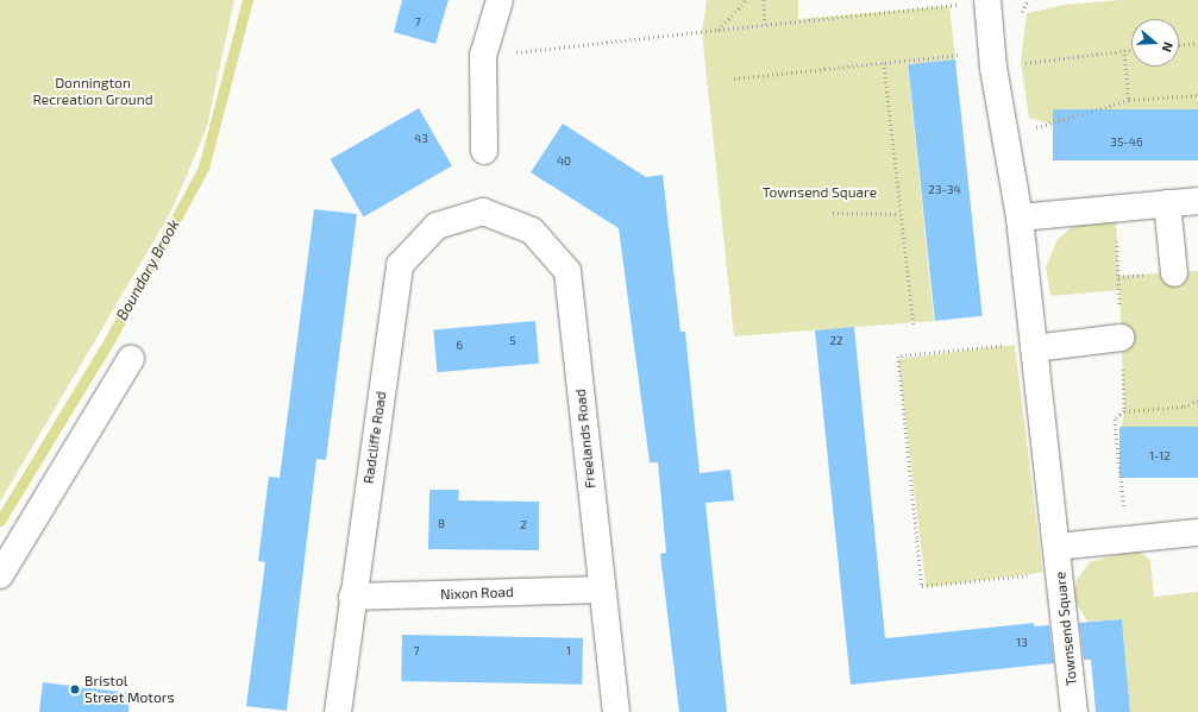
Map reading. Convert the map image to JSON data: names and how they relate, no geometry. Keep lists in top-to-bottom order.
{
  "streets": {
    "street": [
      "Radcliffe Road",
      "Freelands Road",
      "Nixon Road",
      "Townsend Square"
    ]
  },
  "crossings": [
    ["Radcliffe Road", "Freelands Road"],
    ["Radcliffe Road", "Nixon Road"],
    ["Freelands Road", "Nixon Road"]
  ],
  "water": ["Boundary Brook"],
  "parks": ["Donnington Recreation Ground", "Townsend Square"],
  "places": ["Bristol Street Motors"],
  "house_numbers": [
    "7",
    "43",
    "35-46",
    "40",
    "23-34",
    "5",
    "22",
    "6",
    "1-12",
    "8",
    "2",
    "13",
    "7",
    "1"
  ],
  "north": "right"
}
